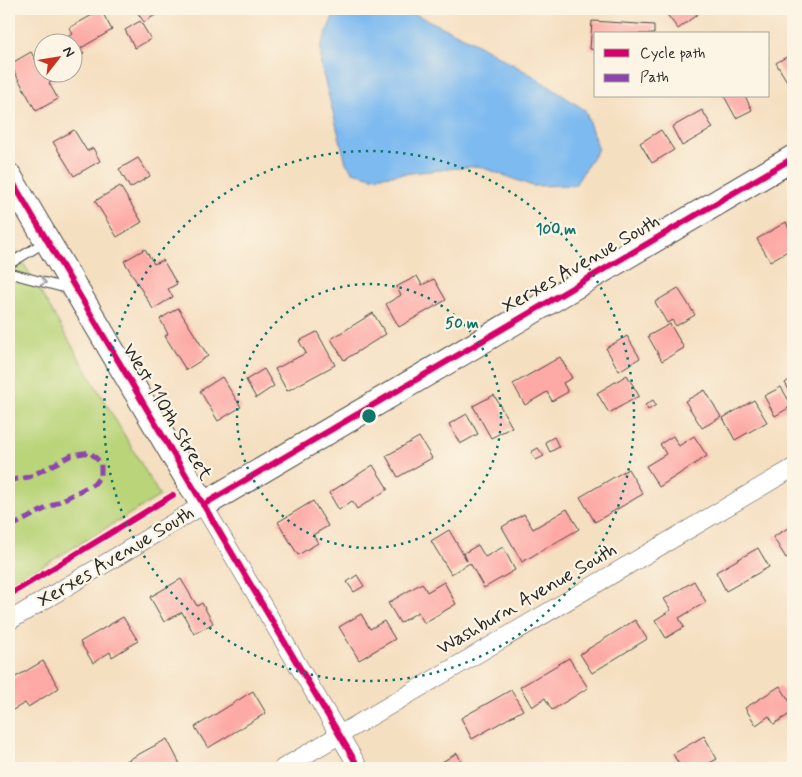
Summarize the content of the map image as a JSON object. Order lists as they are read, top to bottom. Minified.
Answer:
{"streets":{"street":["Xerxes Avenue South","West 110th Street","Washburn Avenue South"]},"crossings":[["Xerxes Avenue South","West 110th Street"],["West 110th Street","Washburn Avenue South"]],"legend":["Cycle path","Path"],"north":"top right","rings":["100 m","50 m"]}
